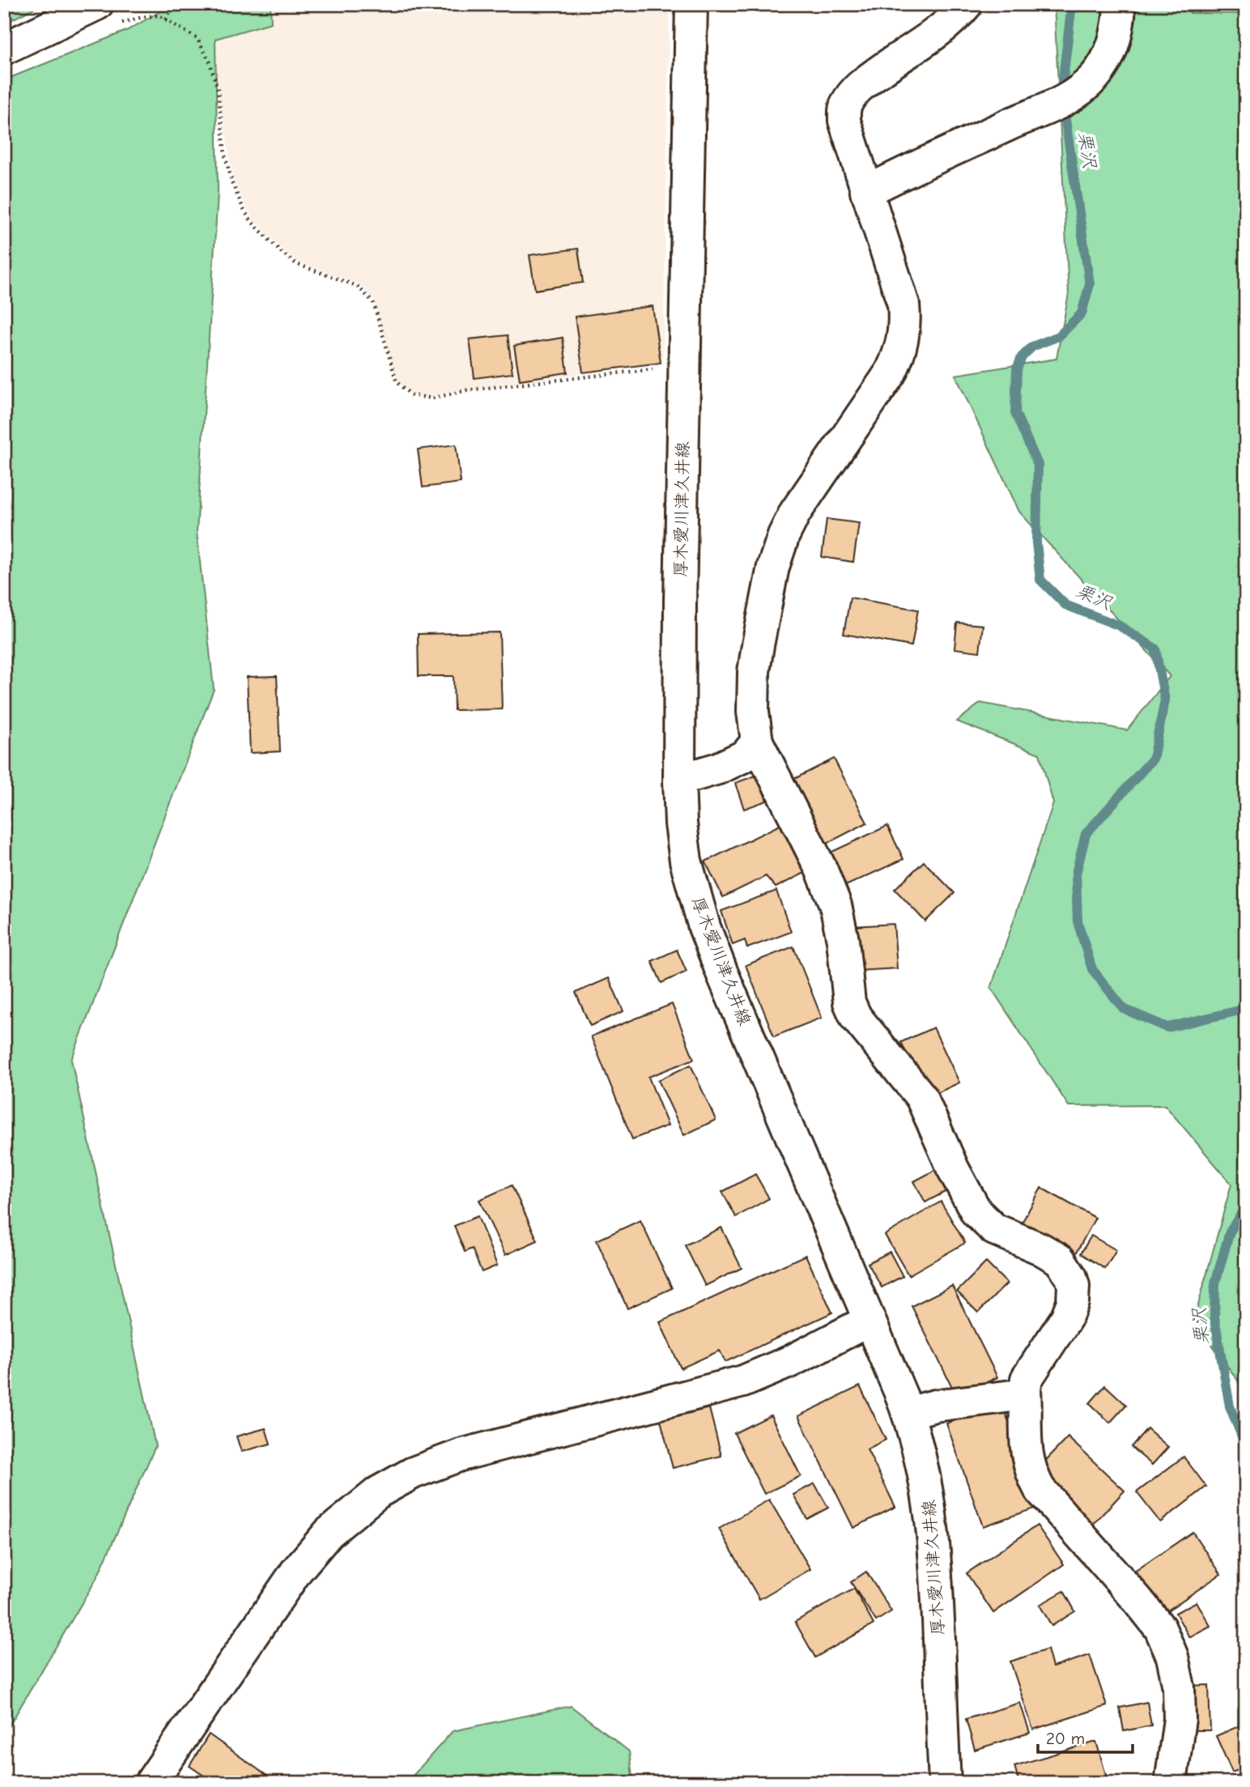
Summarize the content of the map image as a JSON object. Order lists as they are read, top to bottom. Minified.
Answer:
{"streets":{"street":["厚木愛川津久井線"]},"water":["栗沢"],"scale_bar":"20 m"}
